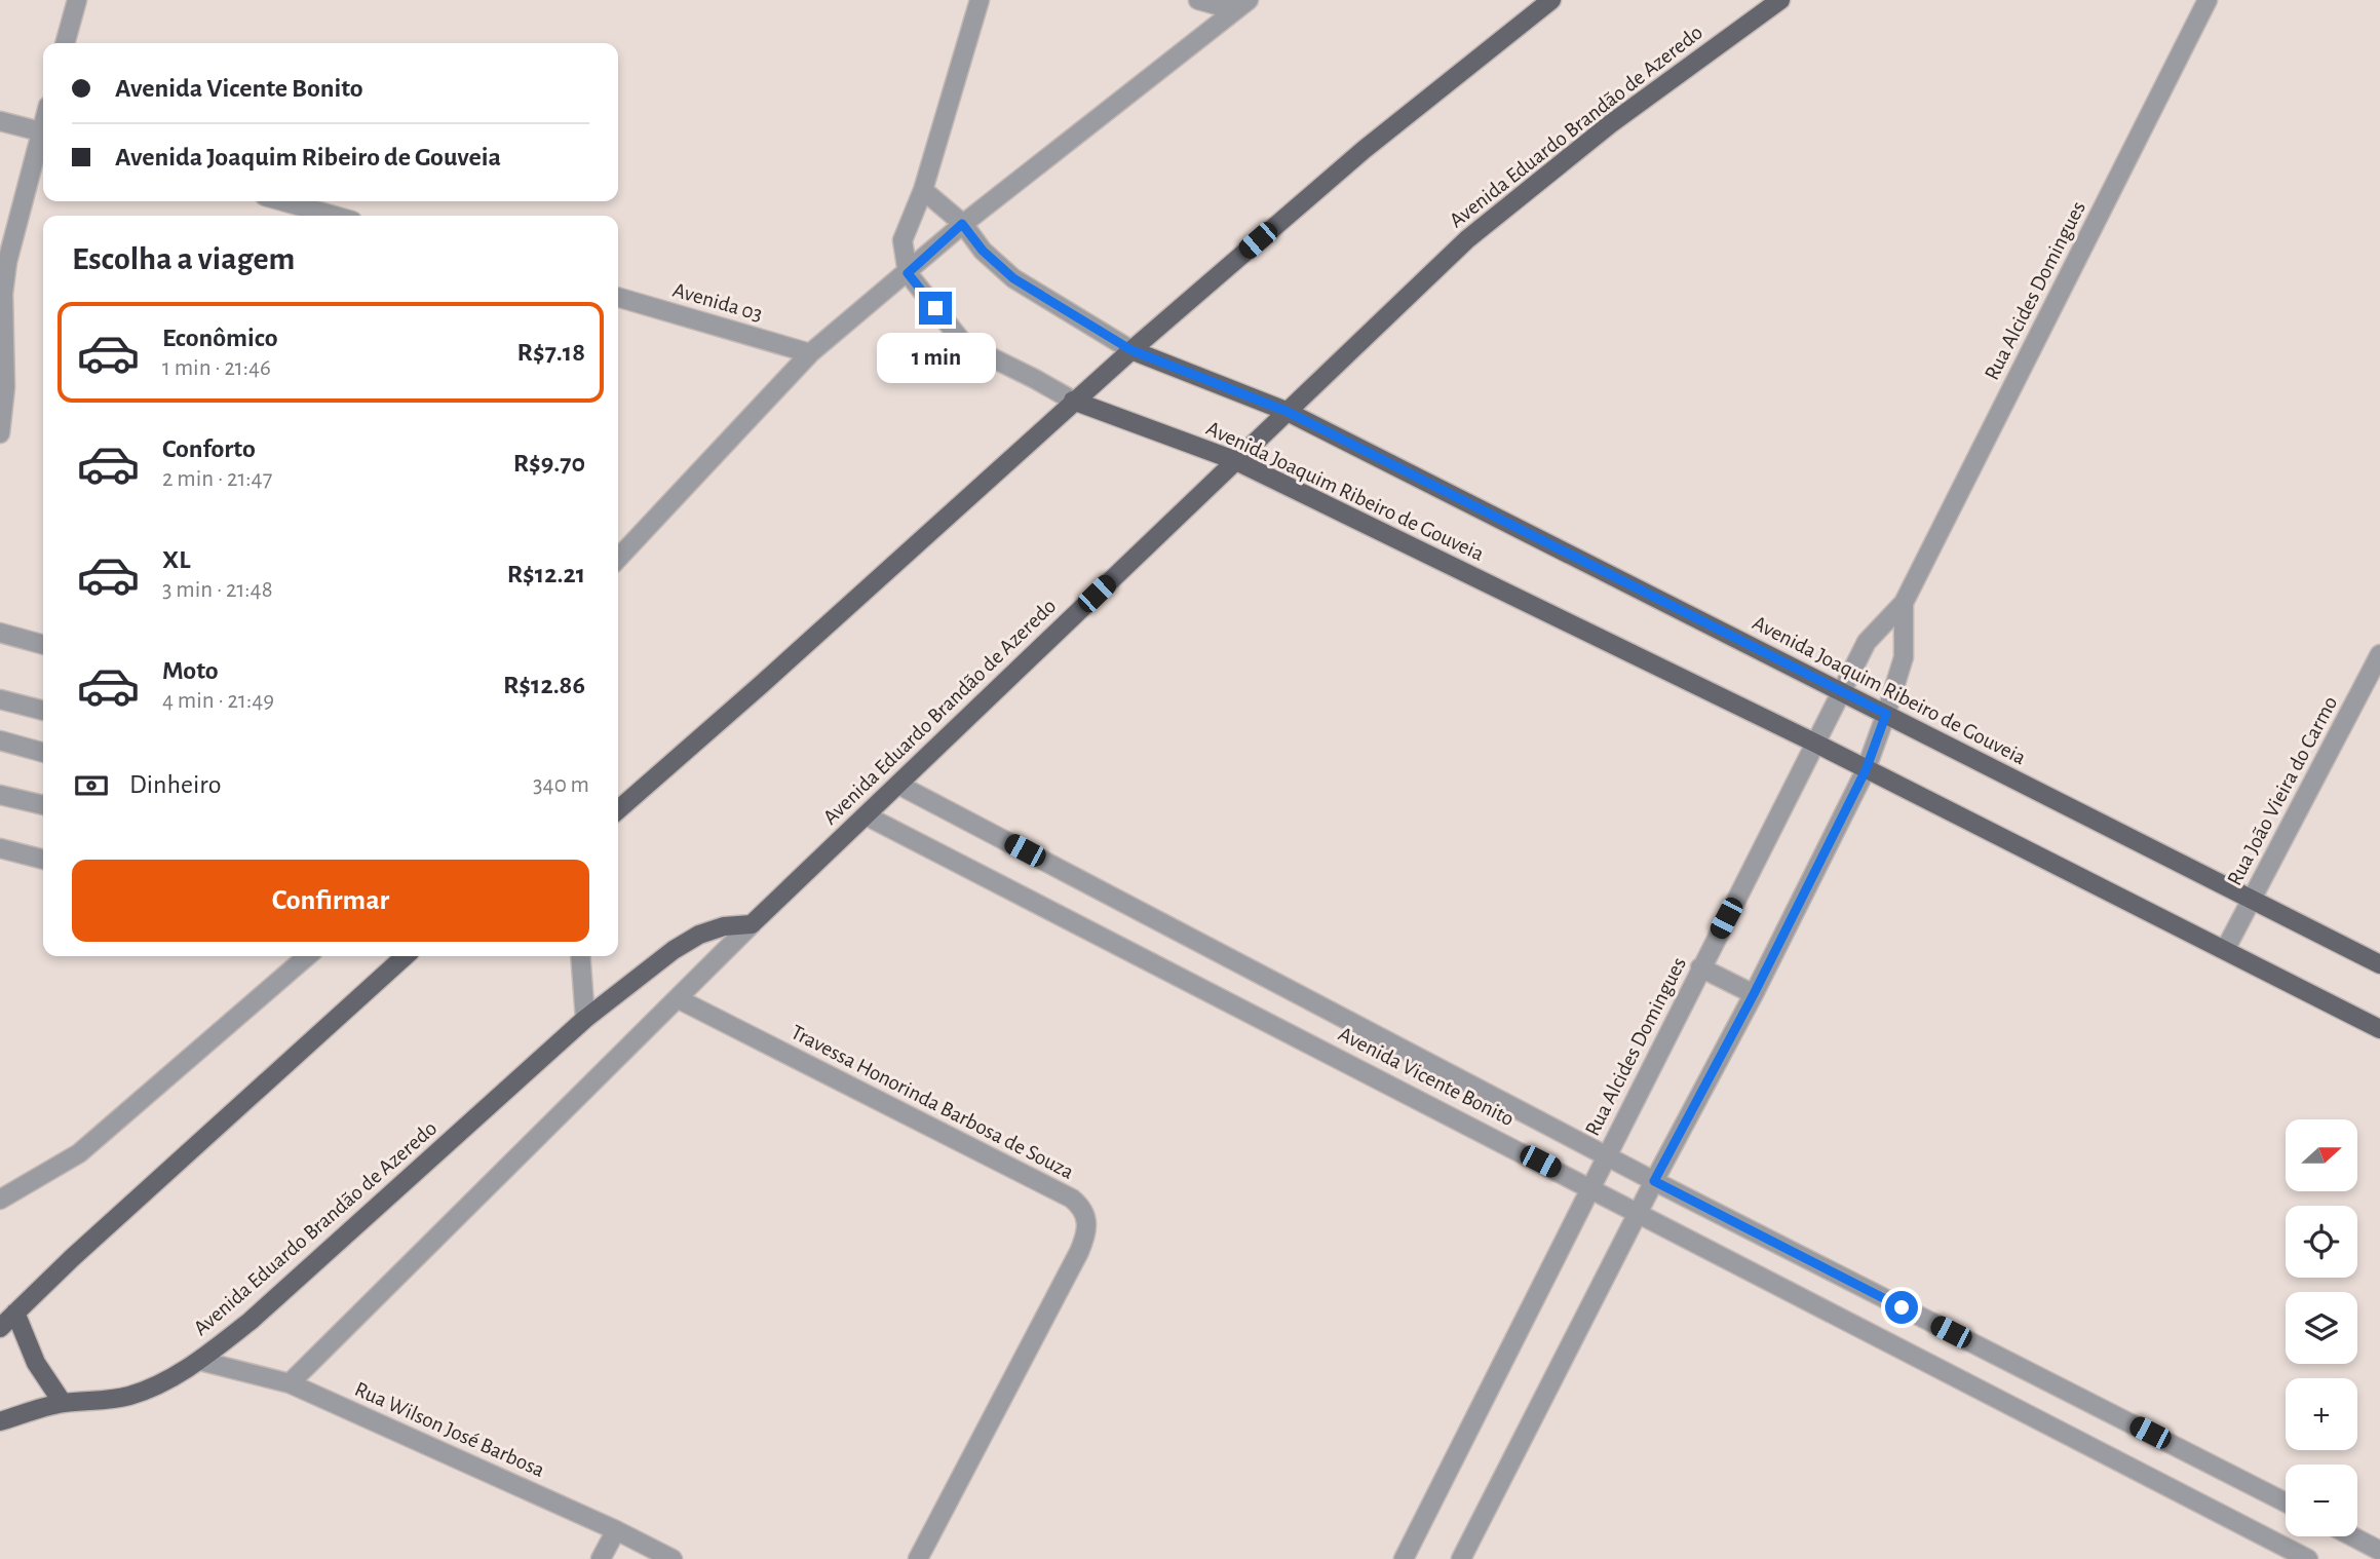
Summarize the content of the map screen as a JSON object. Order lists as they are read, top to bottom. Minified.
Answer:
{"streets":{"main road":["Avenida Eduardo Brandão de Azeredo","Avenida Joaquim Ribeiro de Gouveia"],"street":["Rua Alcides Domingues","Avenida 03","Rua João Vieira do Carmo","Avenida Vicente Bonito","Travessa Honorinda Barbosa de Souza","Rua Wilson José Barbosa"]},"crossings":[["Avenida Eduardo Brandão de Azeredo","Avenida Joaquim Ribeiro de Gouveia"],["Avenida Eduardo Brandão de Azeredo","Avenida Vicente Bonito"],["Avenida Eduardo Brandão de Azeredo","Travessa Honorinda Barbosa de Souza"],["Avenida Eduardo Brandão de Azeredo","Rua Wilson José Barbosa"],["Rua Alcides Domingues","Avenida Joaquim Ribeiro de Gouveia"],["Rua Alcides Domingues","Avenida Vicente Bonito"],["Avenida Joaquim Ribeiro de Gouveia","Rua João Vieira do Carmo"]],"north":"right","page":{"banner":["Avenida Vicente Bonito","Avenida Joaquim Ribeiro de Gouveia"],"heading":"Escolha a viagem","list":[{"name":"Econômico","note":"1 min · 21:46","value":"R$7.18"},{"name":"Conforto","note":"2 min · 21:47","value":"R$9.70"},{"name":"XL","note":"3 min · 21:48","value":"R$12.21"},{"name":"Moto","note":"4 min · 21:49","value":"R$12.86"}],"bubble":"1 min","pay":["Dinheiro","340 m"],"buttons":"Confirmar","map_buttons":["+","−"]}}
